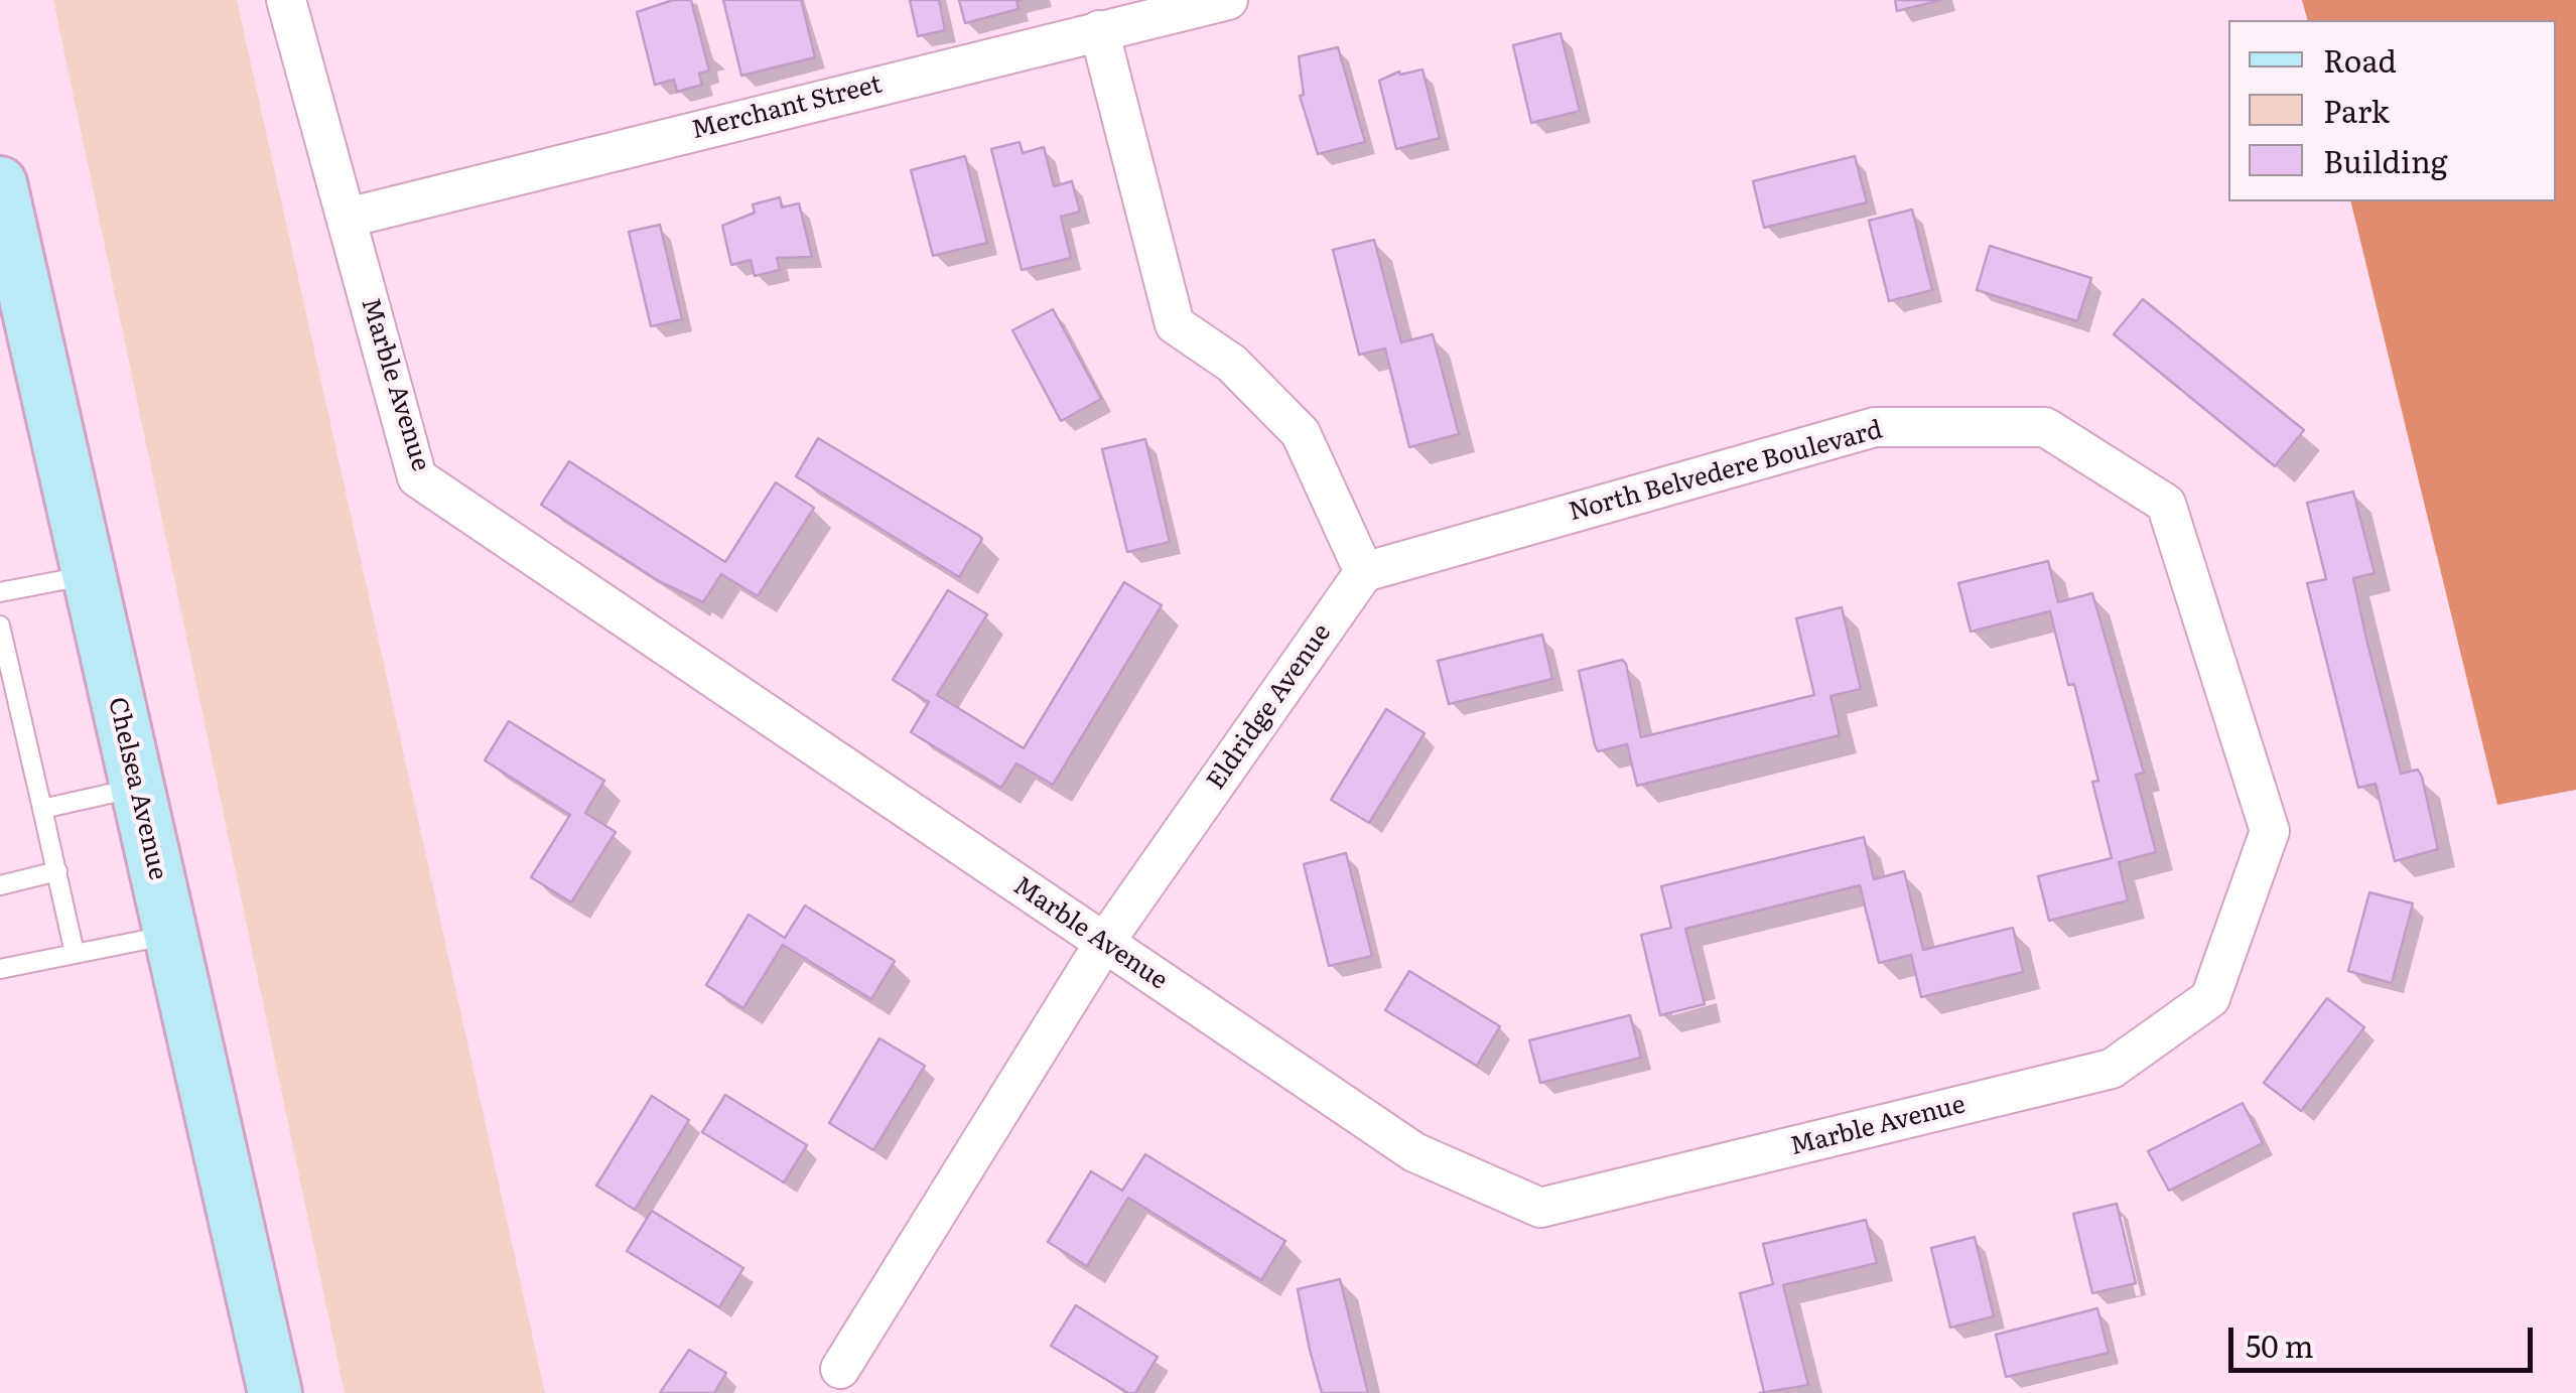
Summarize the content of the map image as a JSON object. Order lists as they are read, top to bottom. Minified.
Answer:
{"streets":{"main road":["Chelsea Avenue"],"street":["Merchant Street","Marble Avenue","North Belvedere Boulevard","Eldridge Avenue"]},"crossings":[["Merchant Street","Marble Avenue"],["Marble Avenue","North Belvedere Boulevard"],["Marble Avenue","Eldridge Avenue"],["North Belvedere Boulevard","Eldridge Avenue"]],"legend":["Road","Park","Building"],"scale_bar":"50 m"}
